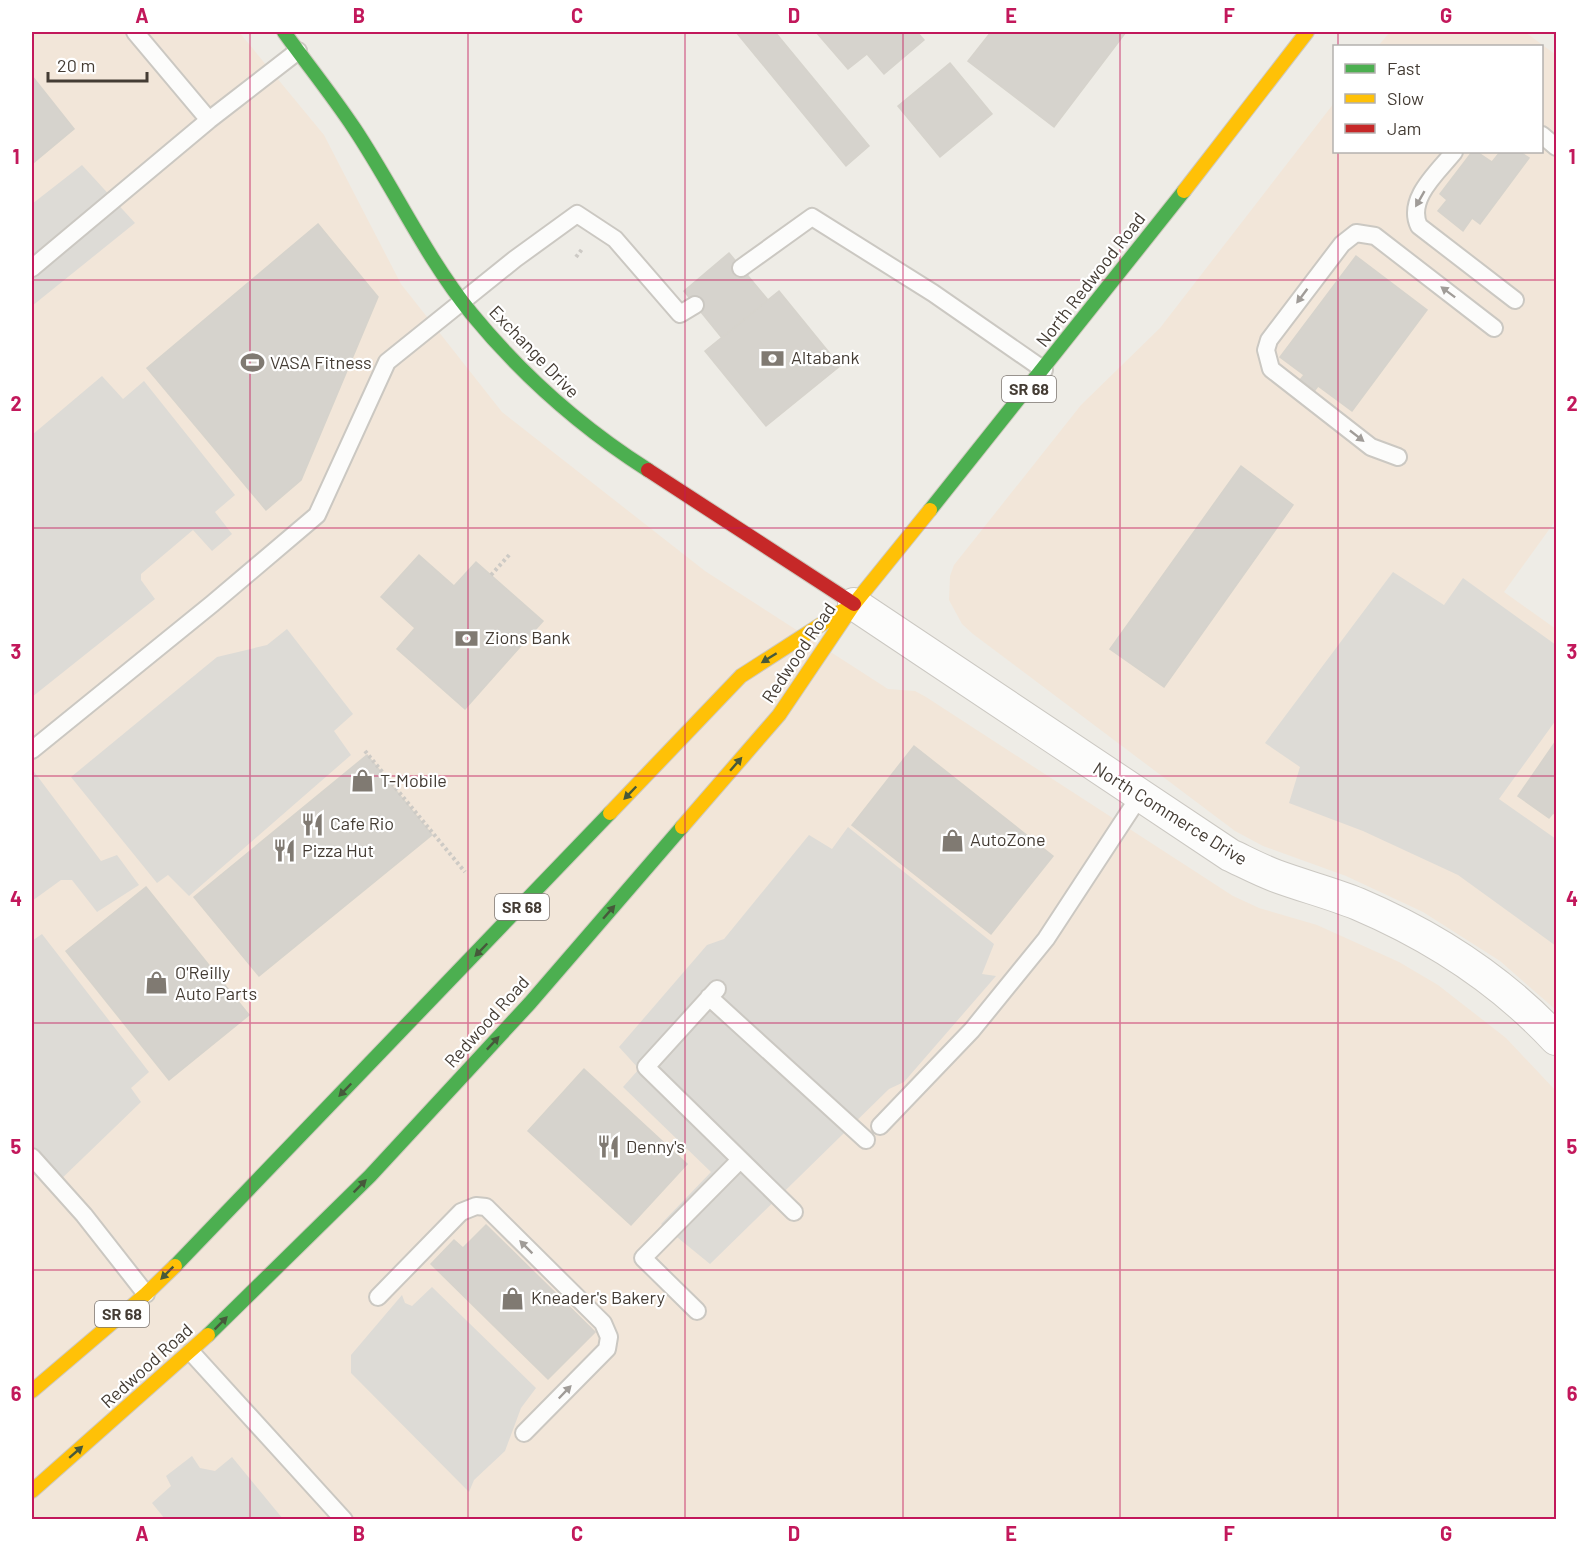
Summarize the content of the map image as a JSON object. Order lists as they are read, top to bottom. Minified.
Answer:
{"streets":{"main road":["North Redwood Road","Exchange Drive","SR 68","Redwood Road"],"street":["North Commerce Drive"]},"crossings":[["North Redwood Road","Exchange Drive"],["North Redwood Road","Redwood Road"],["North Redwood Road","North Commerce Drive"],["Exchange Drive","Redwood Road"],["Exchange Drive","North Commerce Drive"],["Redwood Road","North Commerce Drive"]],"places":{"bank":["Altabank","Zions Bank"],"sports":["VASA Fitness"],"shop":["T-Mobile","AutoZone","O'Reilly Auto Parts","Kneader's Bakery"],"restaurant":["Cafe Rio","Pizza Hut","Denny's"]},"legend":["Fast","Slow","Jam"],"scale_bar":"20 m","grid":{"columns":["A","B","C","D","E","F","G"],"rows":["1","2","3","4","5","6"]}}
